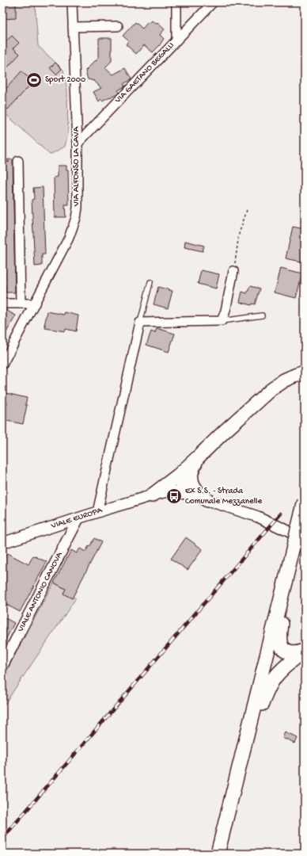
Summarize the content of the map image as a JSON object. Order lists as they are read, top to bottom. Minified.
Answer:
{"streets":{"street":["VIA GAETANO BEGALLI","VIA ALFONSO LA CAVA","VIALE EUROPA","VIALE ANTONIO CANOVA"]},"crossings":[["VIA GAETANO BEGALLI","VIA ALFONSO LA CAVA"],["VIALE EUROPA","VIALE ANTONIO CANOVA"]],"places":{"sports":["Sport 2000"],"bus stop":["Ex S.S. - Strada Comunale Mezzanelle"]}}
